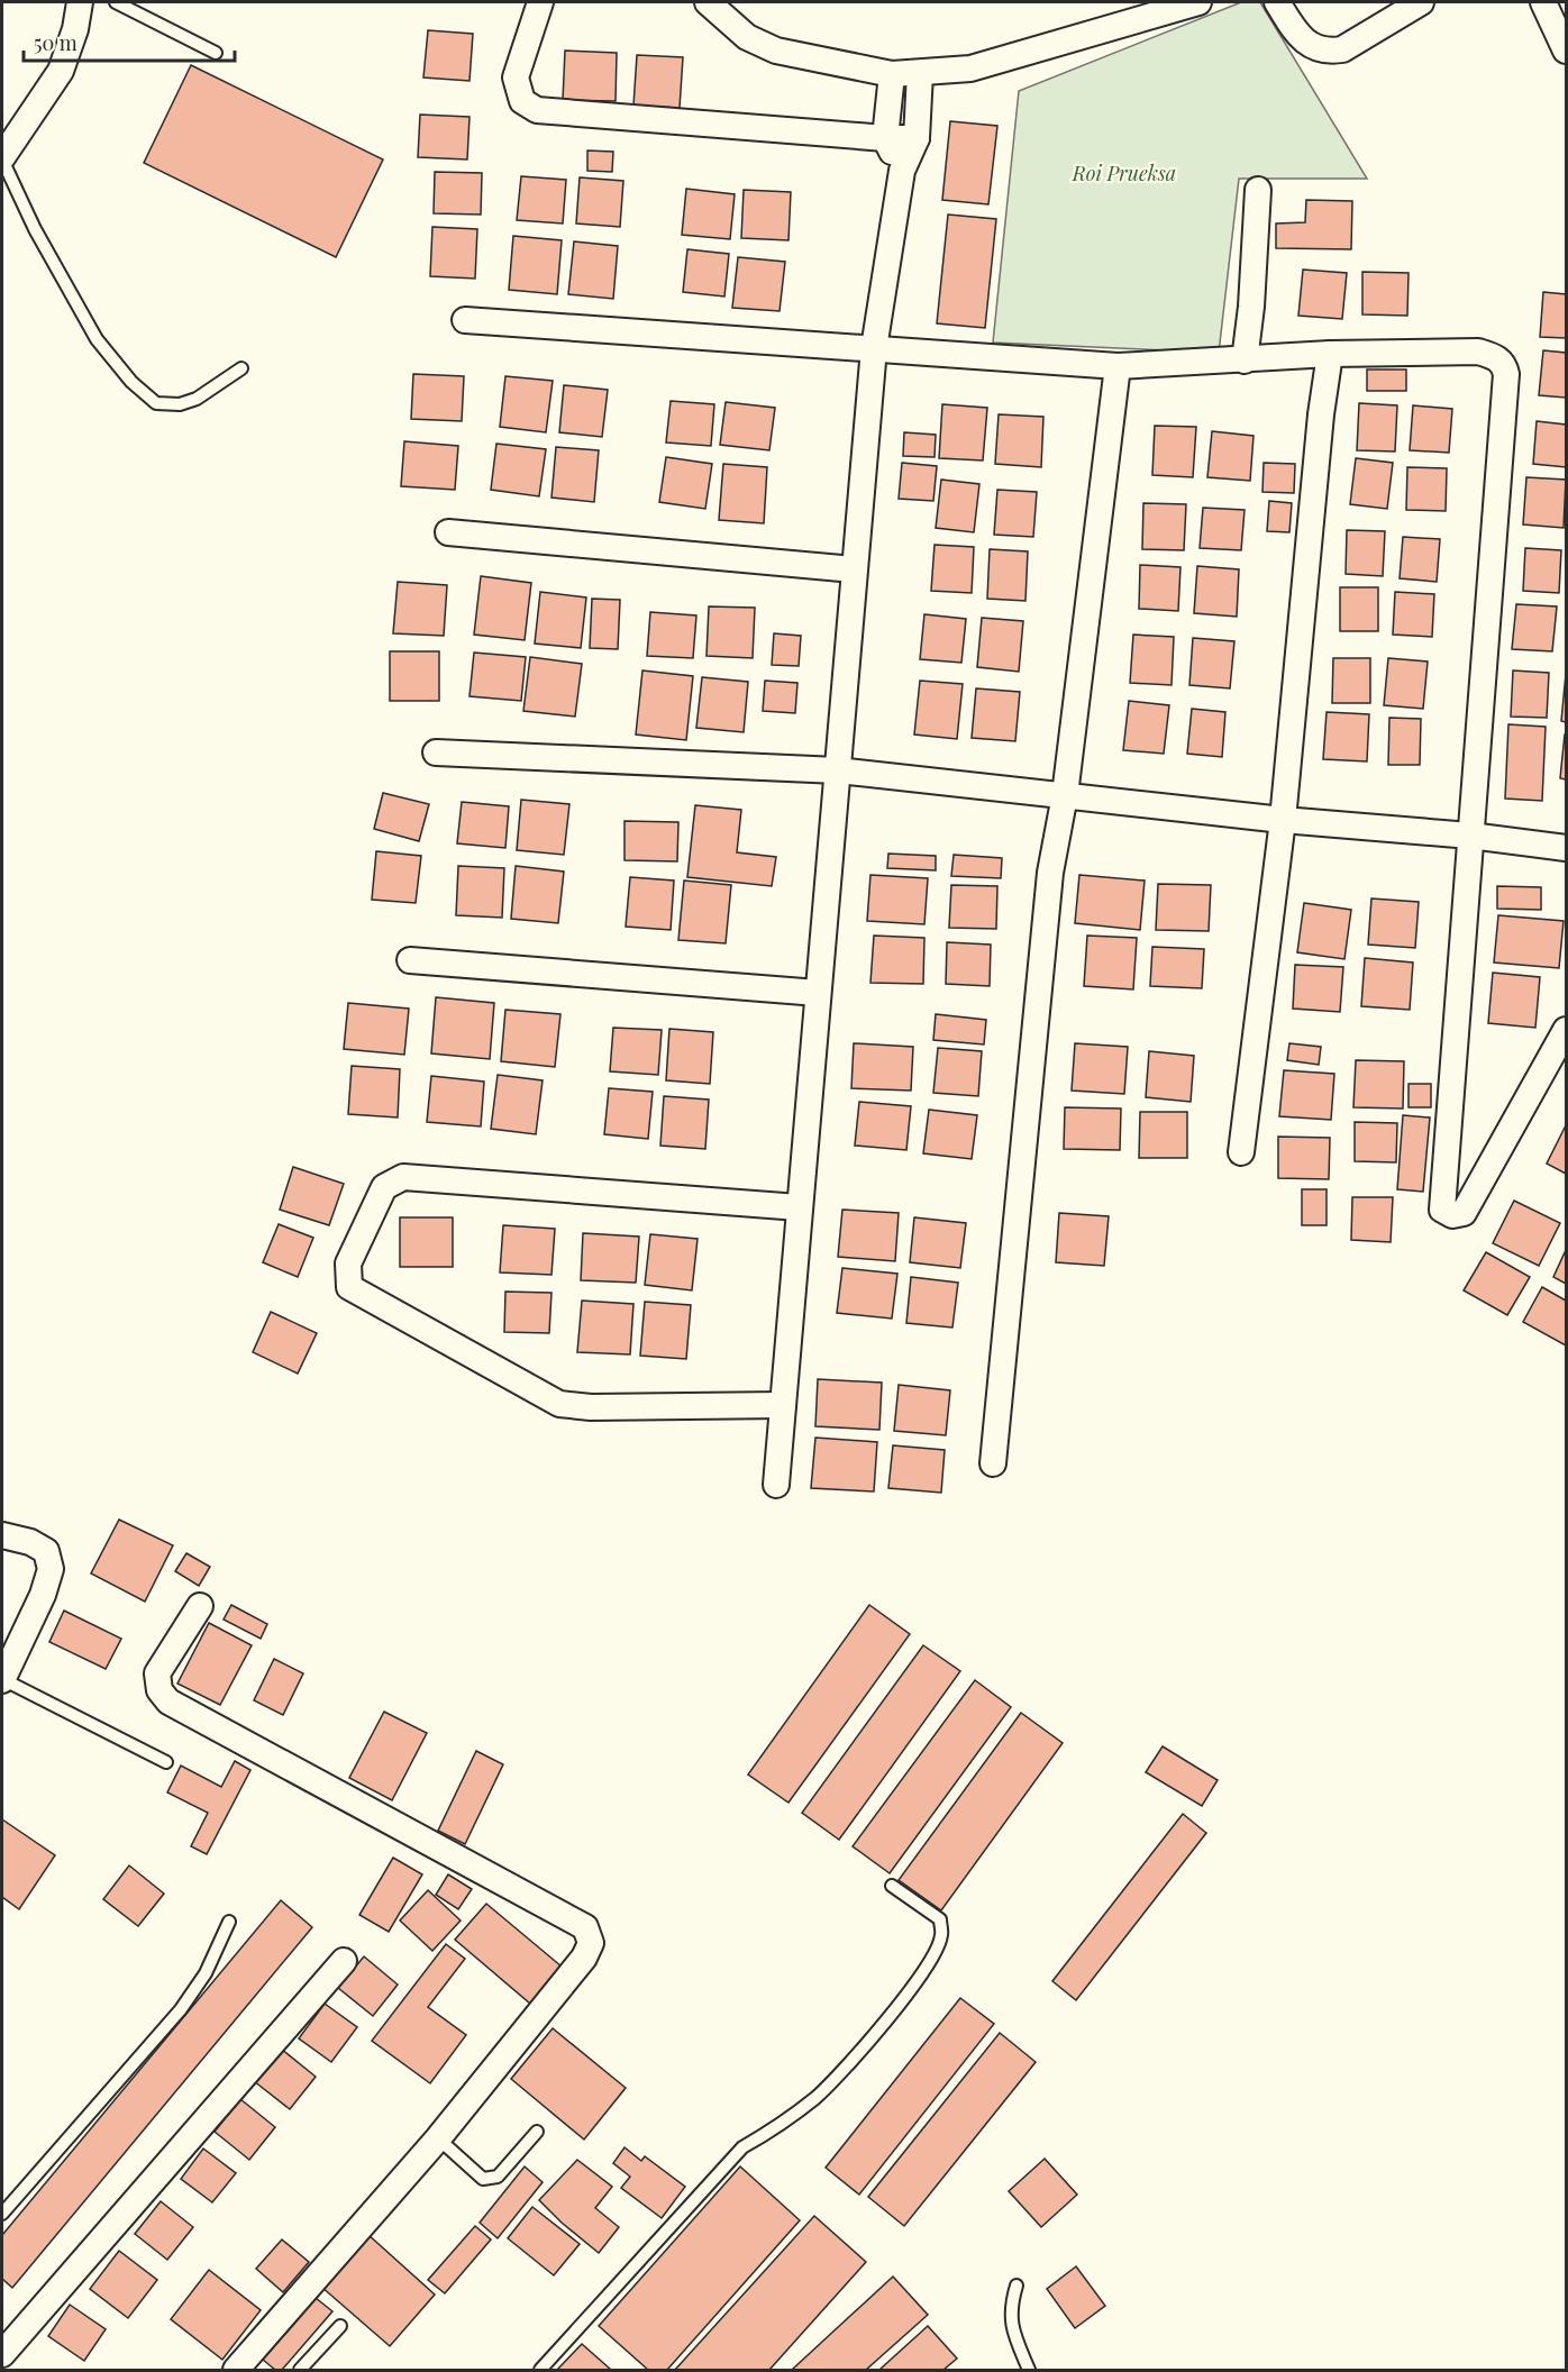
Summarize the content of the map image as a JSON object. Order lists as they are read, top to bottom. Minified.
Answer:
{"parks":["Roi Prueksa"],"scale_bar":"50 m"}
